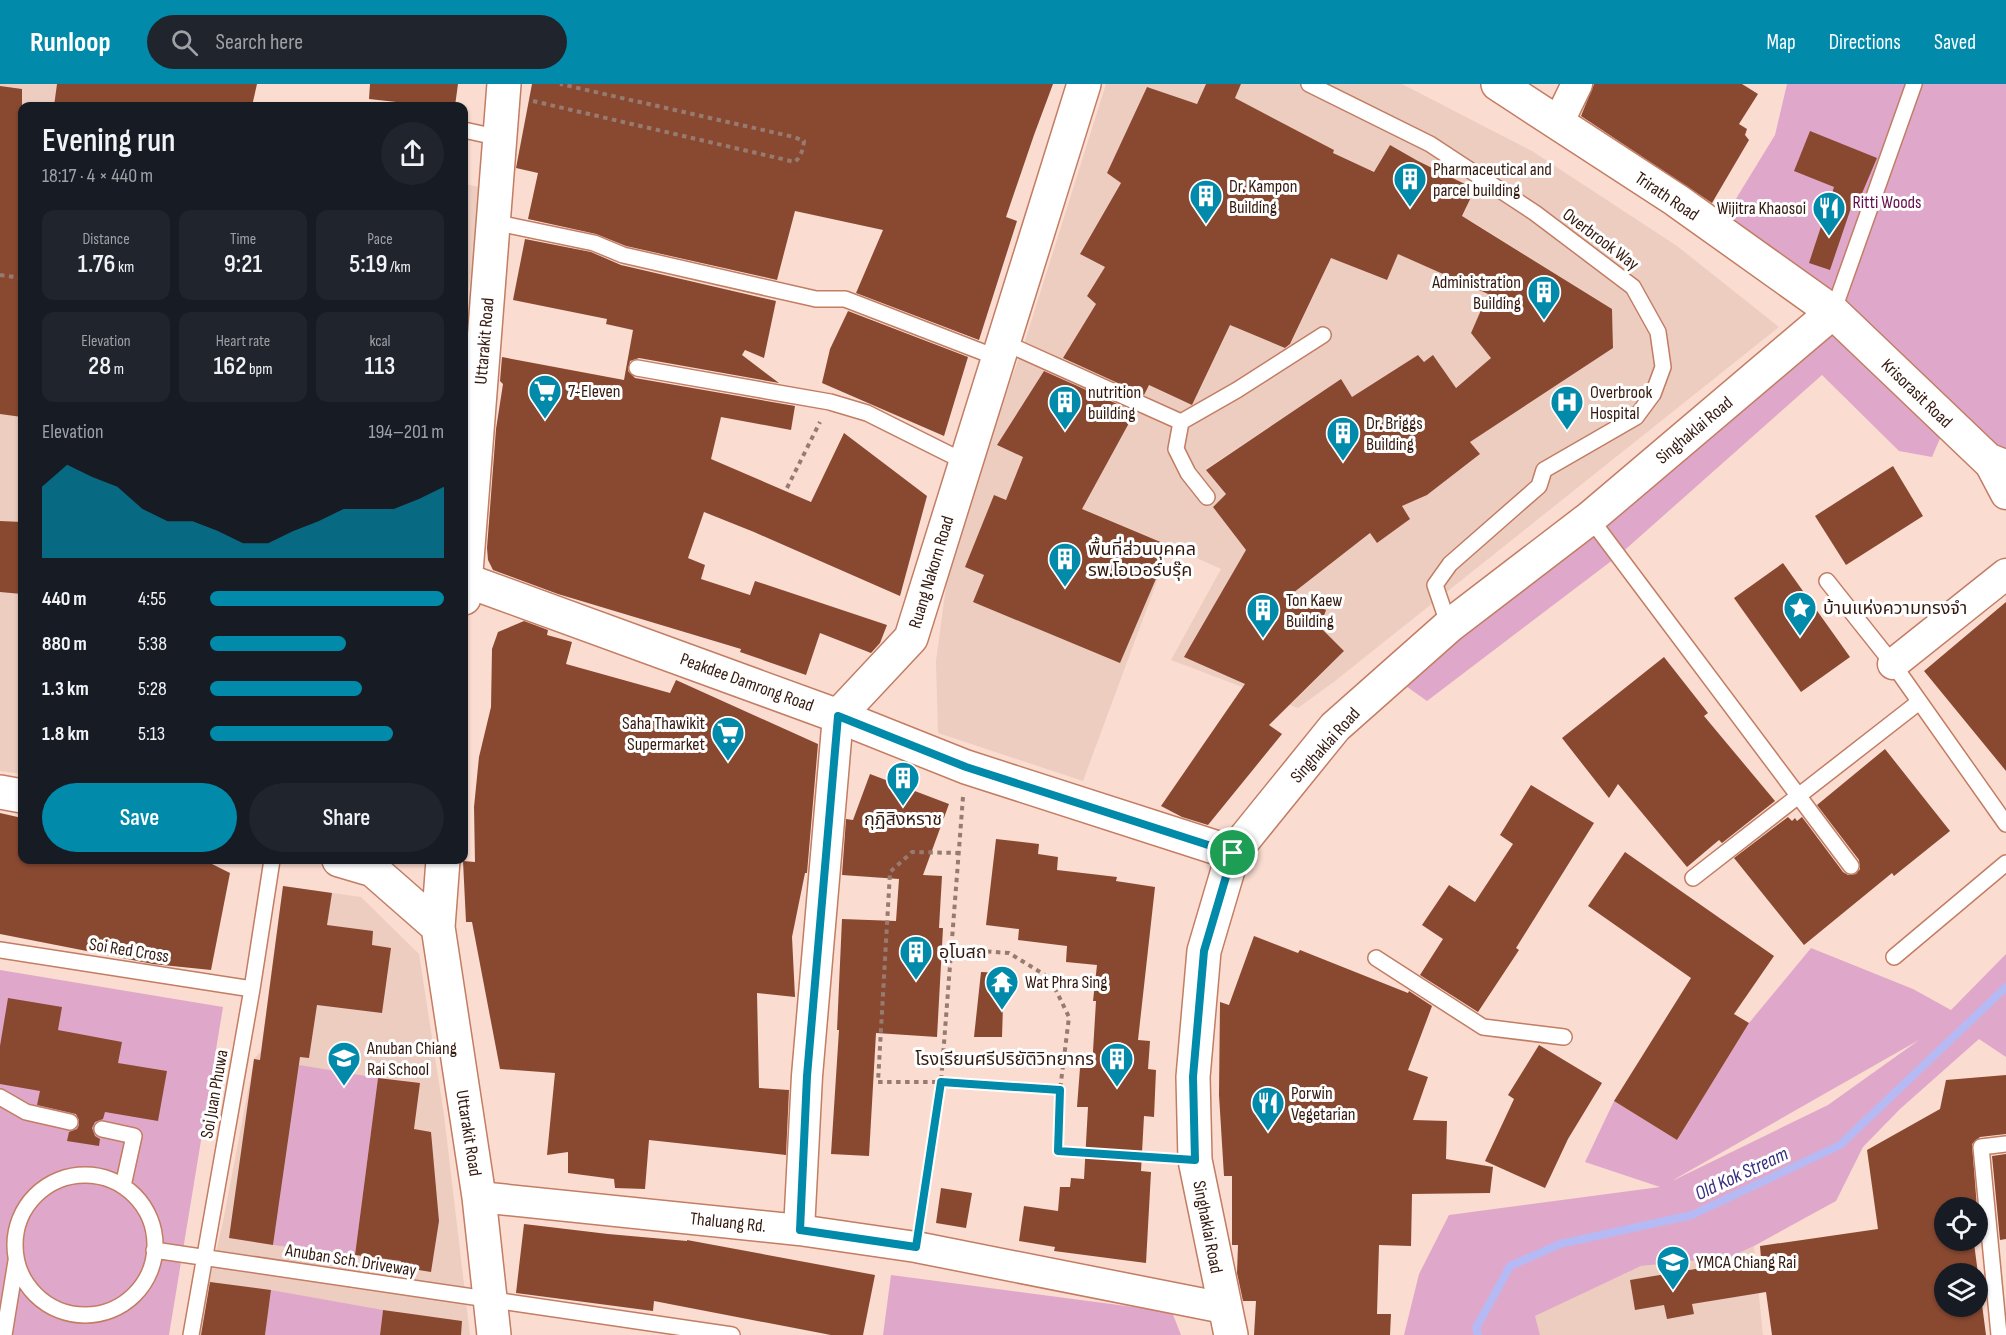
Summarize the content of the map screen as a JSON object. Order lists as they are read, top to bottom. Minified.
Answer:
{"streets":{"street":["Trirath Road","Uttarakit Road","Krisorasit Road","Singhaklai Road","Ruang Nakorn Road","Peakdee Damrong Road","Thaluang Rd."],"lane":["Overbrook Way","Soi Red Cross","Soi Juan Phuwa","Anuban Sch. Driveway"]},"crossings":[["Trirath Road","Krisorasit Road"],["Trirath Road","Singhaklai Road"],["Overbrook Way","Singhaklai Road"],["Uttarakit Road","Thaluang Rd."],["Uttarakit Road","Anuban Sch. Driveway"],["Krisorasit Road","Singhaklai Road"],["Singhaklai Road","Peakdee Damrong Road"],["Singhaklai Road","Thaluang Rd."],["Ruang Nakorn Road","Peakdee Damrong Road"],["Soi Red Cross","Soi Juan Phuwa"],["Soi Juan Phuwa","Anuban Sch. Driveway"]],"water":["Old Kok Stream"],"parks":["Ritti Woods"],"places":{"building":["Pharmaceutical and parcel building","Dr. Kampon Building","Administration Building","nutrition building","Dr. Briggs Building","พื้นที่ส่วนบุคคล รพ.โอเวอร์บรุ๊ค","Ton Kaew Building","กุฏิสิงหราช","อุโบสถ","โรงเรียนศรีปริยัติวิทยากร"],"restaurant":["Wijitra Khaosoi","Porwin Vegetarian"],"supermarket":["7-Eleven","Saha Thawikit Supermarket"],"hospital":["Overbrook Hospital"],"place":["บ้านแห่งความทรงจำ"],"temple":["Wat Phra Sing"],"school or university":["Anuban Chiang Rai School","YMCA Chiang Rai"]},"page":{"header":"Runloop","search":"Search here","nav":["Map","Directions","Saved"],"heading":["Evening run","18:17 · 4 × 440 m"],"stats":[["Distance","1.76 km"],["Time","9:21"],["Pace","5:19 /km"],["Elevation","28 m"],["Heart rate","162 bpm"],["kcal","113"]],"chart":["Elevation","194–201 m"],"list":[{"name":"440 m","note":"4:55"},{"name":"880 m","note":"5:38"},{"name":"1.3 km","note":"5:28"},{"name":"1.8 km","note":"5:13"}],"buttons":["Save","Share"]}}
